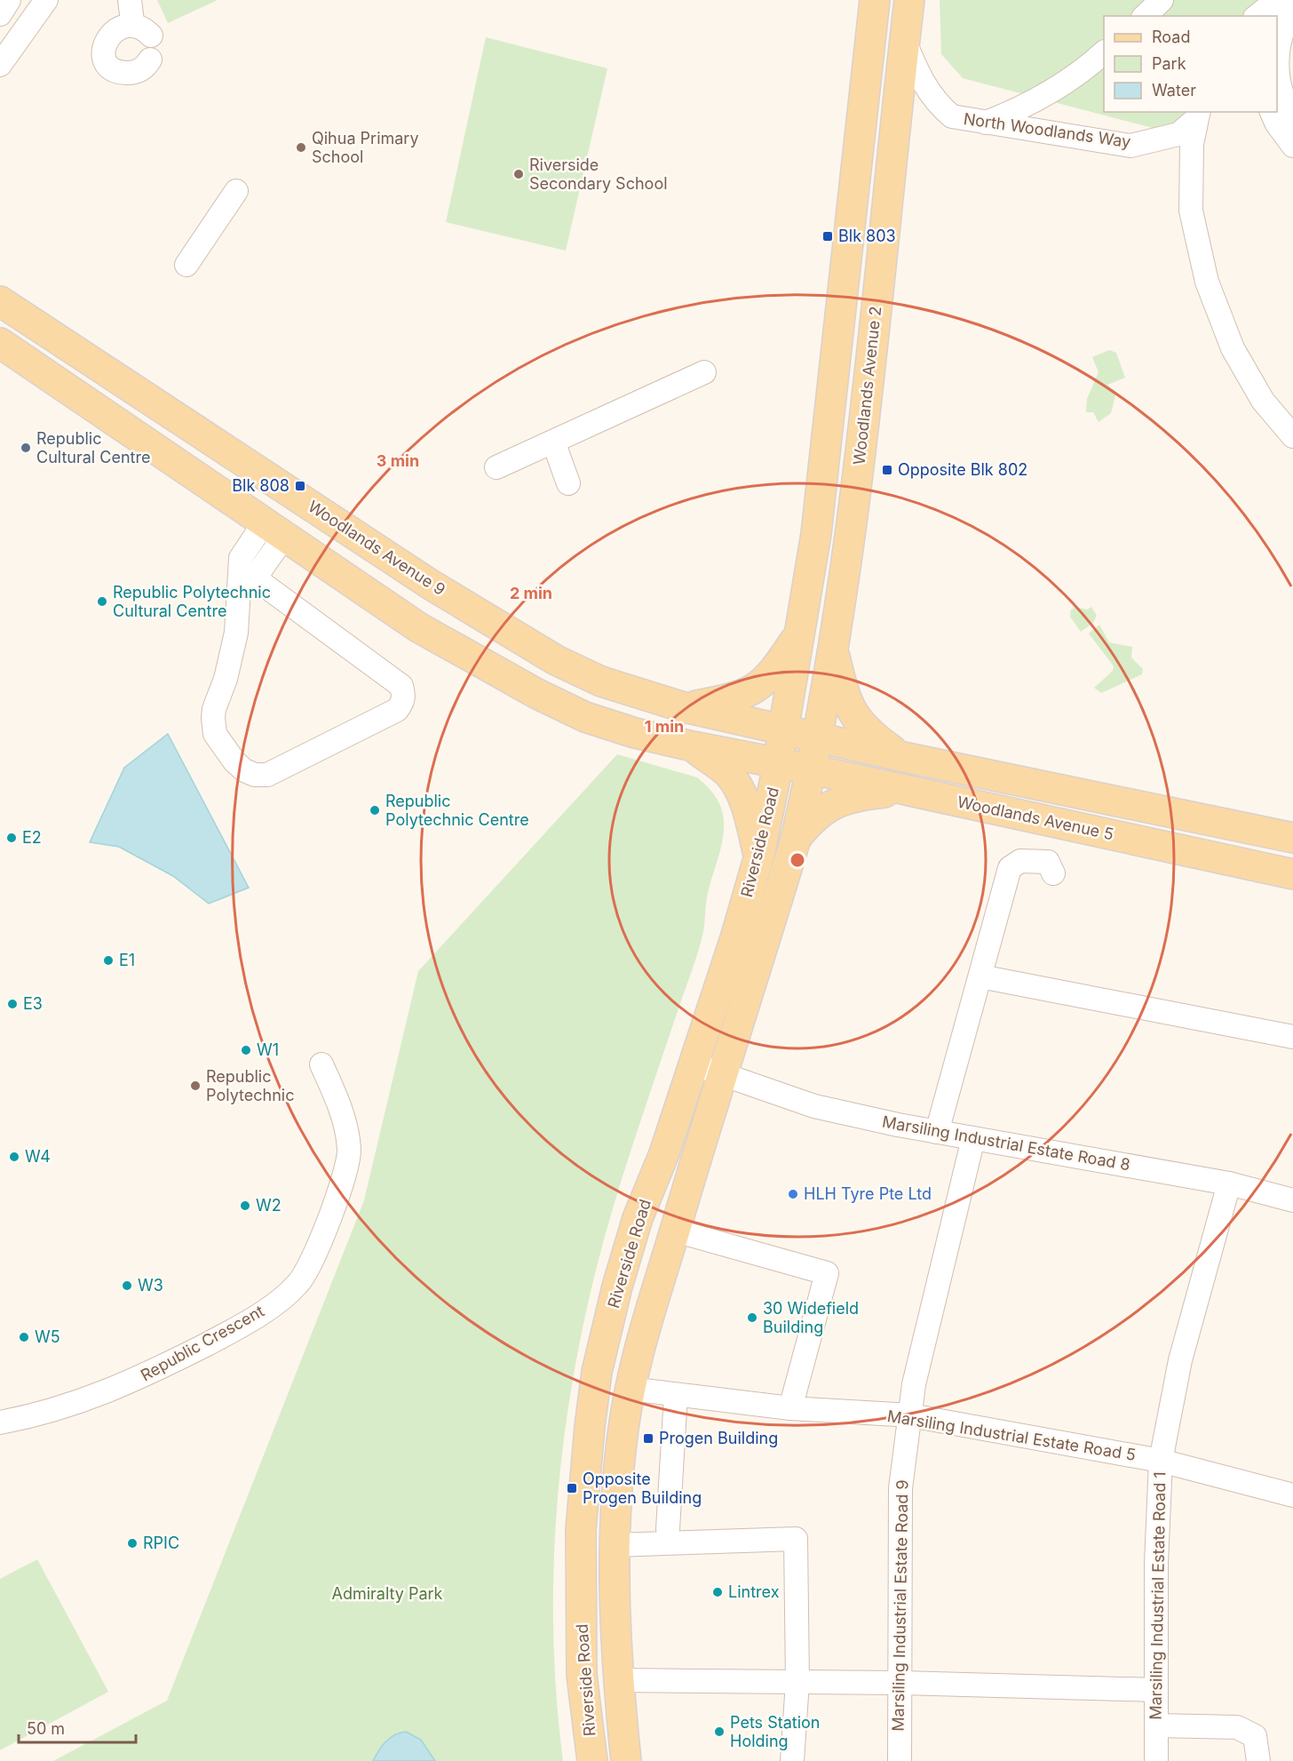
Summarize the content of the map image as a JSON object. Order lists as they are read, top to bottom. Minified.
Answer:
{"streets":{"main road":["Woodlands Avenue 2","Woodlands Avenue 9","Woodlands Avenue 5","Riverside Road"],"street":["North Woodlands Way","Marsiling Industrial Estate Road 8","Republic Crescent","Marsiling Industrial Estate Road 5","Marsiling Industrial Estate Road 1","Marsiling Industrial Estate Road 9"]},"crossings":[["North Woodlands Way","Woodlands Avenue 2"],["Woodlands Avenue 2","Woodlands Avenue 5"],["Woodlands Avenue 2","Riverside Road"],["Woodlands Avenue 5","Riverside Road"],["Riverside Road","Marsiling Industrial Estate Road 8"],["Riverside Road","Marsiling Industrial Estate Road 5"],["Marsiling Industrial Estate Road 8","Marsiling Industrial Estate Road 1"],["Marsiling Industrial Estate Road 8","Marsiling Industrial Estate Road 9"],["Marsiling Industrial Estate Road 5","Marsiling Industrial Estate Road 1"],["Marsiling Industrial Estate Road 5","Marsiling Industrial Estate Road 9"]],"parks":["Admiralty Park"],"places":{"other":["Qihua Primary School","Riverside Secondary School","Republic Cultural Centre","Republic Polytechnic Cultural Centre","Republic Polytechnic Centre","E2","E1","E3","W1","Republic Polytechnic","W4","HLH Tyre Pte Ltd","W2","W3","30 Widefield Building","W5","RPIC","Lintrex","Pets Station Holding"],"transit":["Blk 803","Opposite Blk 802","Blk 808","Progen Building","Opposite Progen Building"]},"legend":["Road","Park","Water"],"scale_bar":"50 m","rings":["3 min","2 min","1 min"]}
